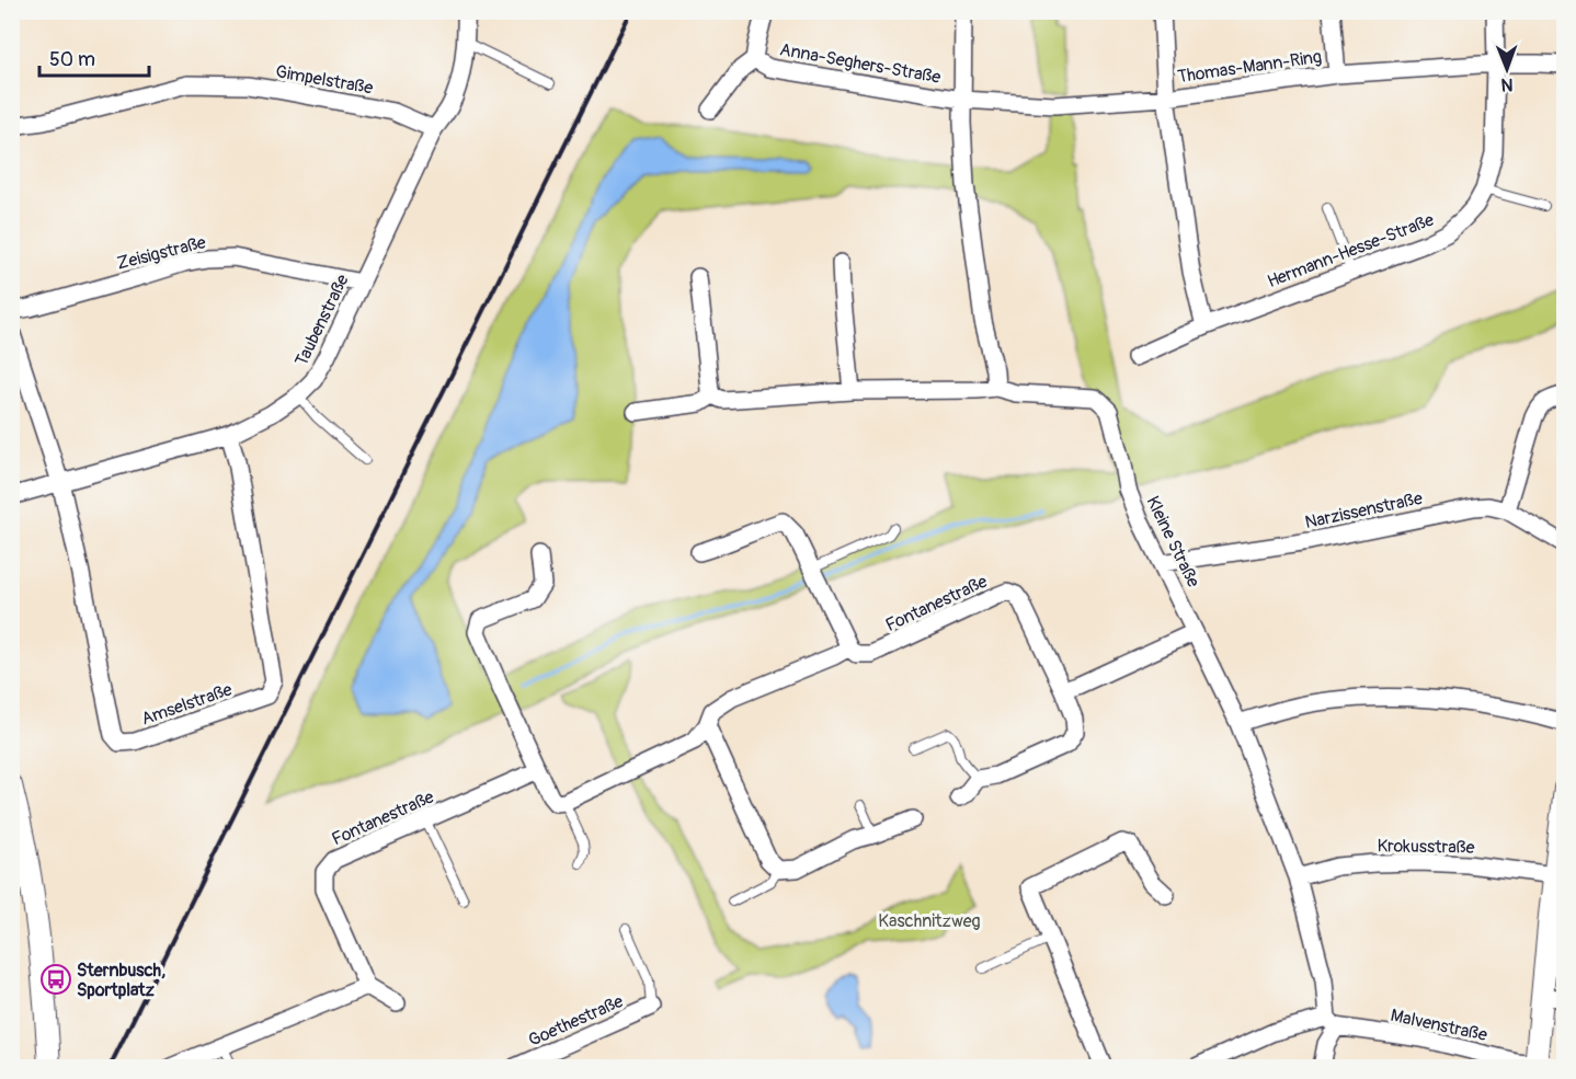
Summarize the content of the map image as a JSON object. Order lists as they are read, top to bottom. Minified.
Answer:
{"streets":{"street":["Anna-Seghers-Straße","Thomas-Mann-Ring","Gimpelstraße","Hermann-Hesse-Straße","Zeisigstraße","Taubenstraße","Narzissenstraße","Kleine Straße","Fontanestraße","Amselstraße","Krokusstraße","Goethestraße","Malvenstraße"]},"crossings":[["Anna-Seghers-Straße","Thomas-Mann-Ring"],["Thomas-Mann-Ring","Hermann-Hesse-Straße"],["Gimpelstraße","Taubenstraße"],["Zeisigstraße","Taubenstraße"],["Taubenstraße","Amselstraße"],["Narzissenstraße","Kleine Straße"],["Kleine Straße","Krokusstraße"],["Kleine Straße","Malvenstraße"]],"parks":["Kaschnitzweg"],"places":{"bus stop":["Sternbusch, Sportplatz"]},"scale_bar":"50 m","north":"bottom"}
